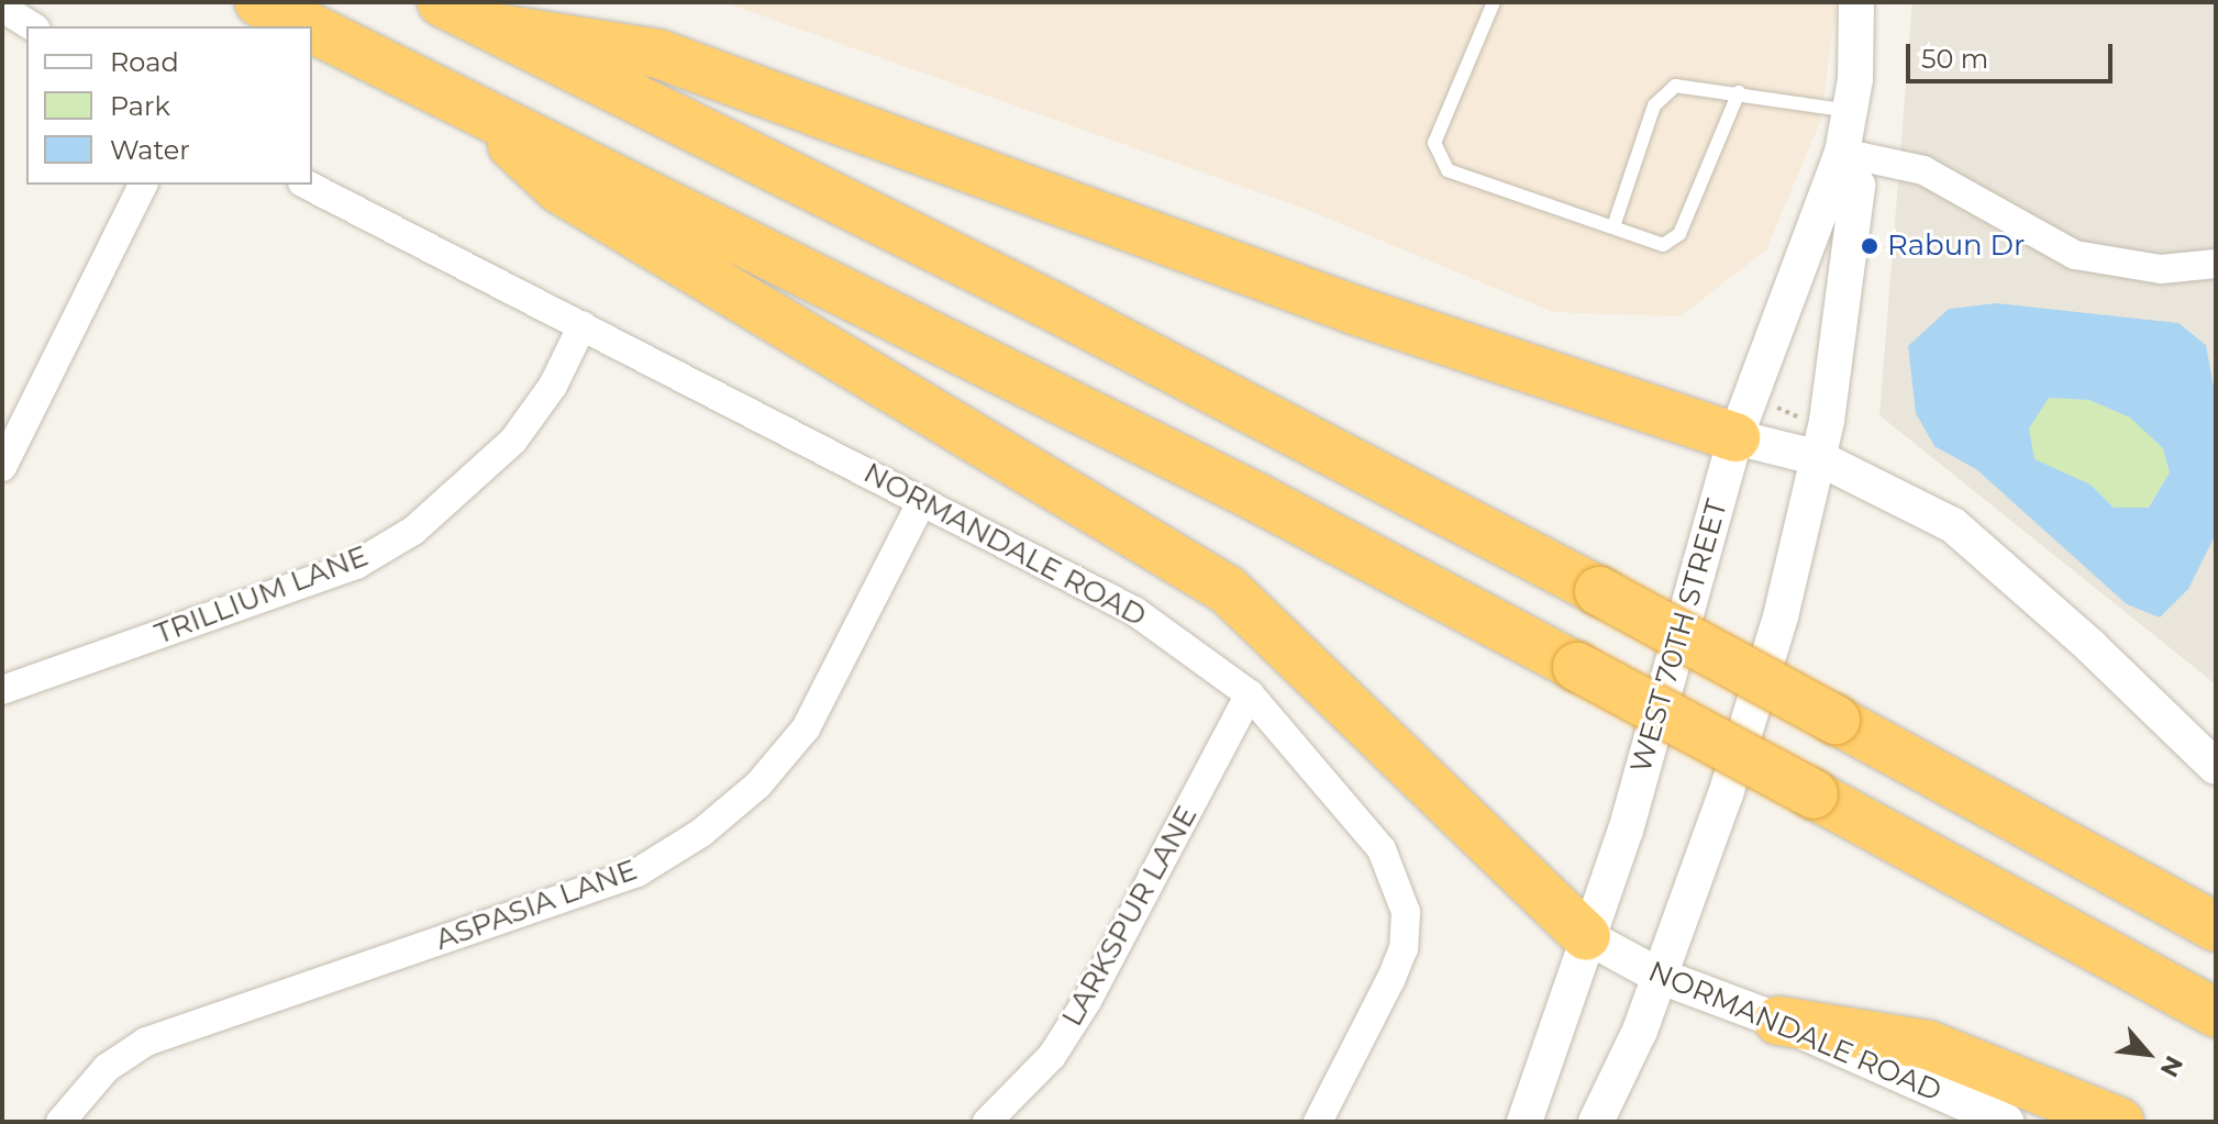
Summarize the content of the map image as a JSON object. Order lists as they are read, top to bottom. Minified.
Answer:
{"streets":{"street":["NORMANDALE ROAD","TRILLIUM LANE","WEST 70TH STREET","ASPASIA LANE","LARKSPUR LANE"]},"crossings":[["NORMANDALE ROAD","TRILLIUM LANE"],["NORMANDALE ROAD","WEST 70TH STREET"],["NORMANDALE ROAD","ASPASIA LANE"],["NORMANDALE ROAD","LARKSPUR LANE"]],"places":["Rabun Dr"],"legend":["Road","Park","Water"],"scale_bar":"50 m","north":"bottom right"}
